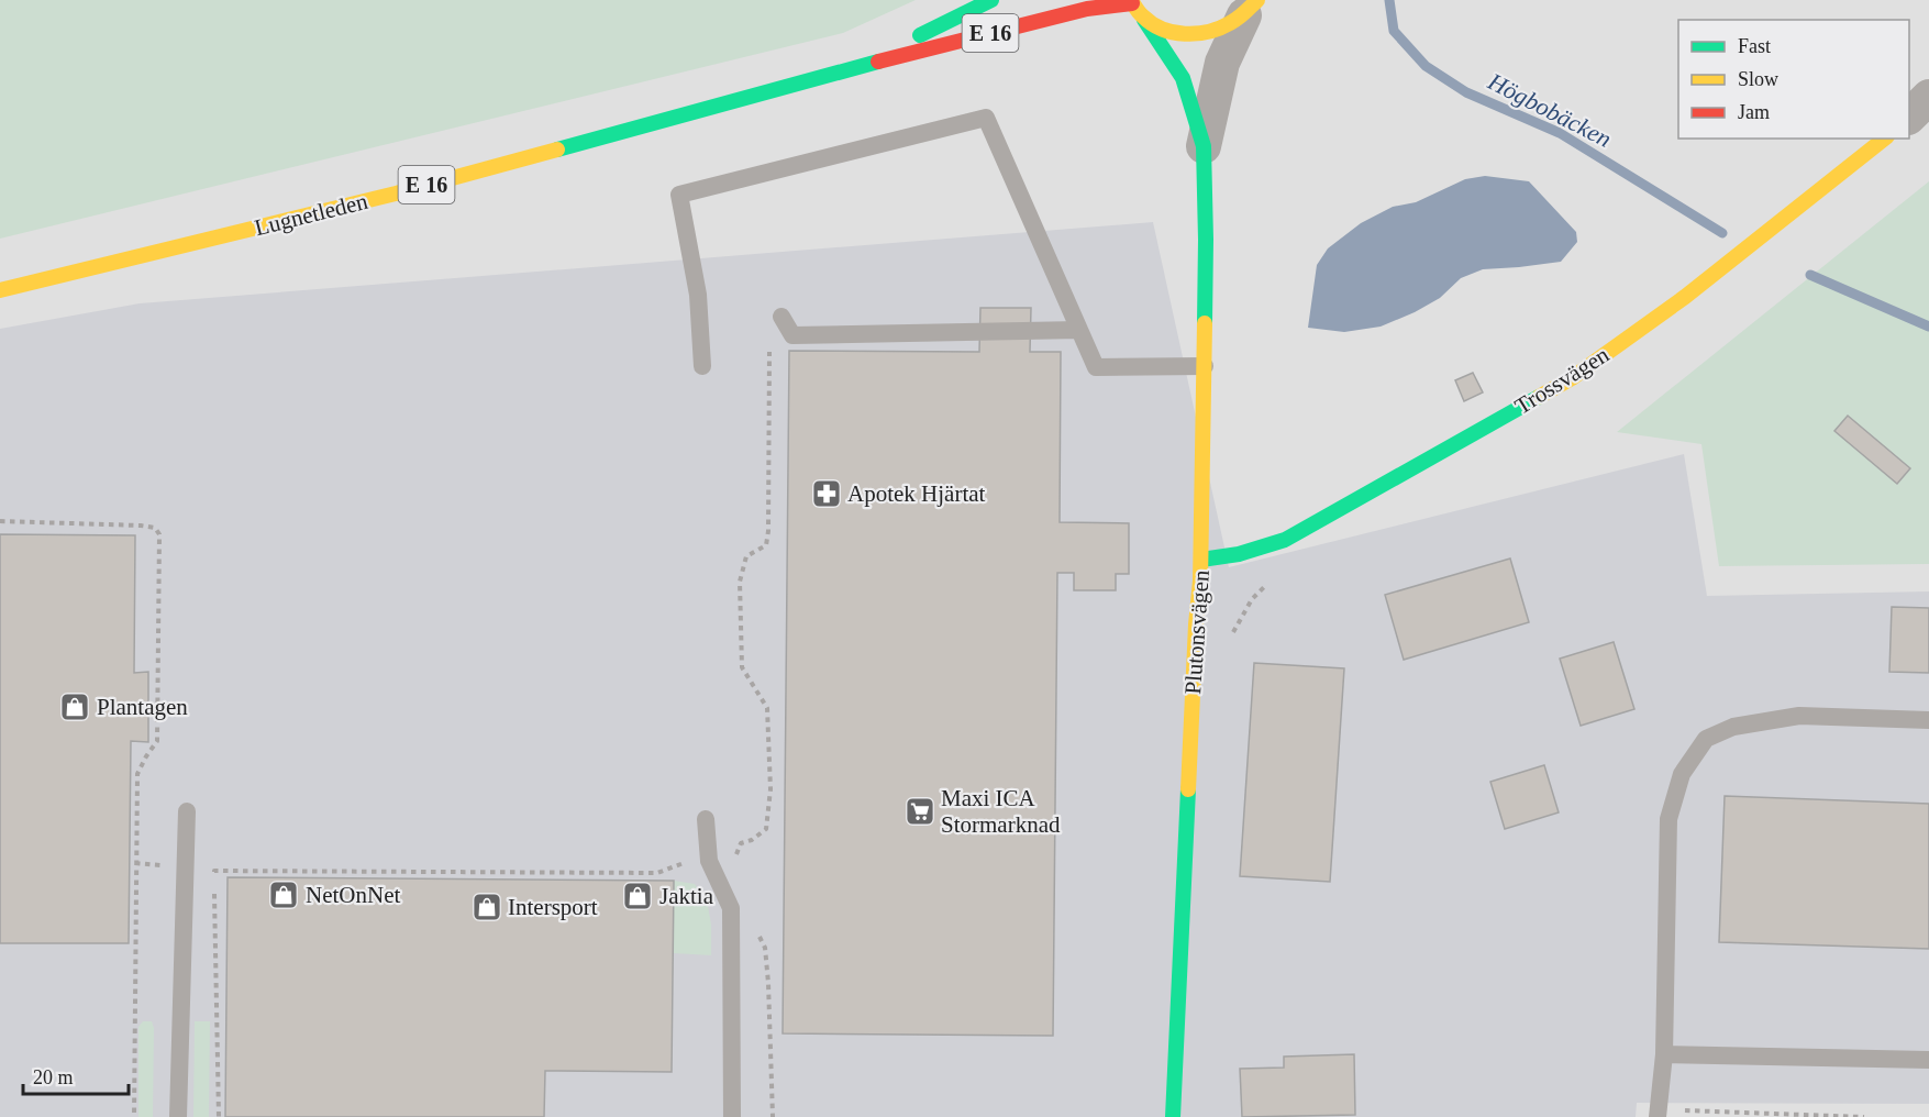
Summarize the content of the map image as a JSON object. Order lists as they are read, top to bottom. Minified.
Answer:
{"streets":{"main road":["E 16","Lugnetleden","Trossvägen","Plutonsvägen"]},"crossings":[["E 16","Lugnetleden"],["E 16","Plutonsvägen"],["Trossvägen","Plutonsvägen"]],"water":["Högbobäcken"],"places":{"pharmacy":["Apotek Hjärtat"],"shop":["Plantagen","NetOnNet","Jaktia","Intersport"],"supermarket":["Maxi ICA Stormarknad"]},"legend":["Fast","Slow","Jam"],"scale_bar":"20 m"}
